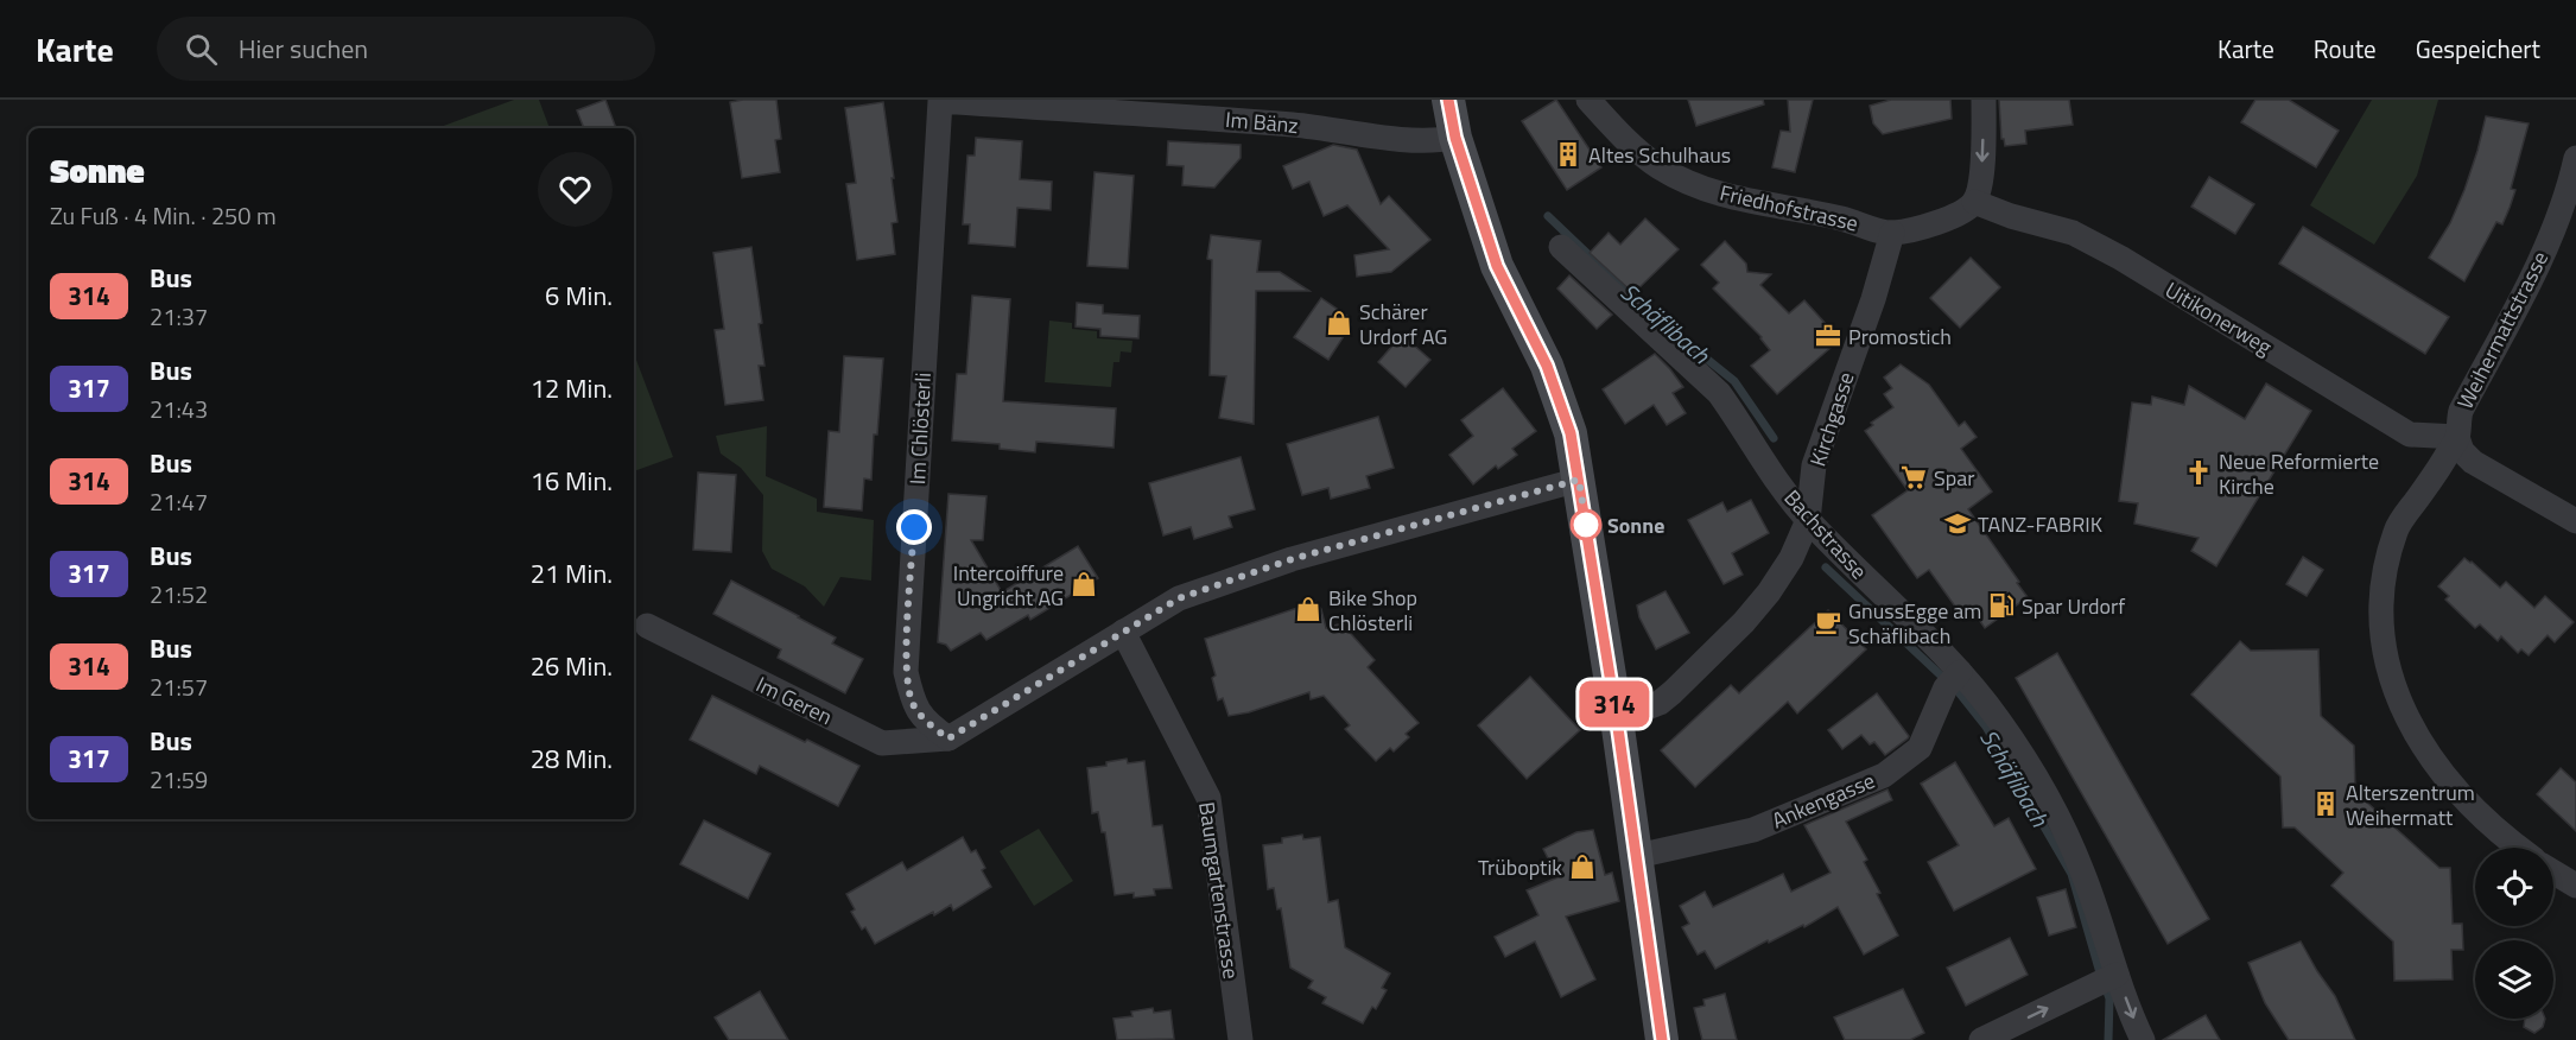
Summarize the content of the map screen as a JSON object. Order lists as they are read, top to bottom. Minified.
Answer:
{"streets":{"street":["Im Bänz","Friedhofstrasse","Uitikonerweg","Weihermattstrasse","Kirchgasse","Im Chlösterli","Bachstrasse","Im Geren","Ankengasse","Baumgartenstrasse"]},"crossings":[["Im Bänz","Im Chlösterli"],["Friedhofstrasse","Kirchgasse"],["Uitikonerweg","Weihermattstrasse"],["Kirchgasse","Bachstrasse"],["Im Chlösterli","Im Geren"],["Bachstrasse","Ankengasse"]],"water":["Schäflibach"],"places":{"building":["Altes Schulhaus","Alterszentrum Weihermatt"],"shop":["Schärer Urdorf AG","Intercoiffure Ungricht AG","Bike Shop Chlösterli","Trüboptik"],"office":["Promostich"],"church":["Neue Reformierte Kirche"],"supermarket":["Spar"],"school or university":["TANZ-FABRIK"],"other":["Sonne"],"fuel station":["Spar Urdorf"],"cafe":["GnussEgge am Schäflibach"]},"lines":["bus line 314"],"page":{"header":"Karte","search":"Hier suchen","nav":["Karte","Route","Gespeichert"],"on_map":"314","heading":["Sonne","Zu Fuß · 4 Min. · 250 m"],"list":[{"mark":"314","name":"Bus","note":"21:37","value":"6 Min."},{"mark":"317","name":"Bus","note":"21:43","value":"12 Min."},{"mark":"314","name":"Bus","note":"21:47","value":"16 Min."},{"mark":"317","name":"Bus","note":"21:52","value":"21 Min."},{"mark":"314","name":"Bus","note":"21:57","value":"26 Min."},{"mark":"317","name":"Bus","note":"21:59","value":"28 Min."}]}}
